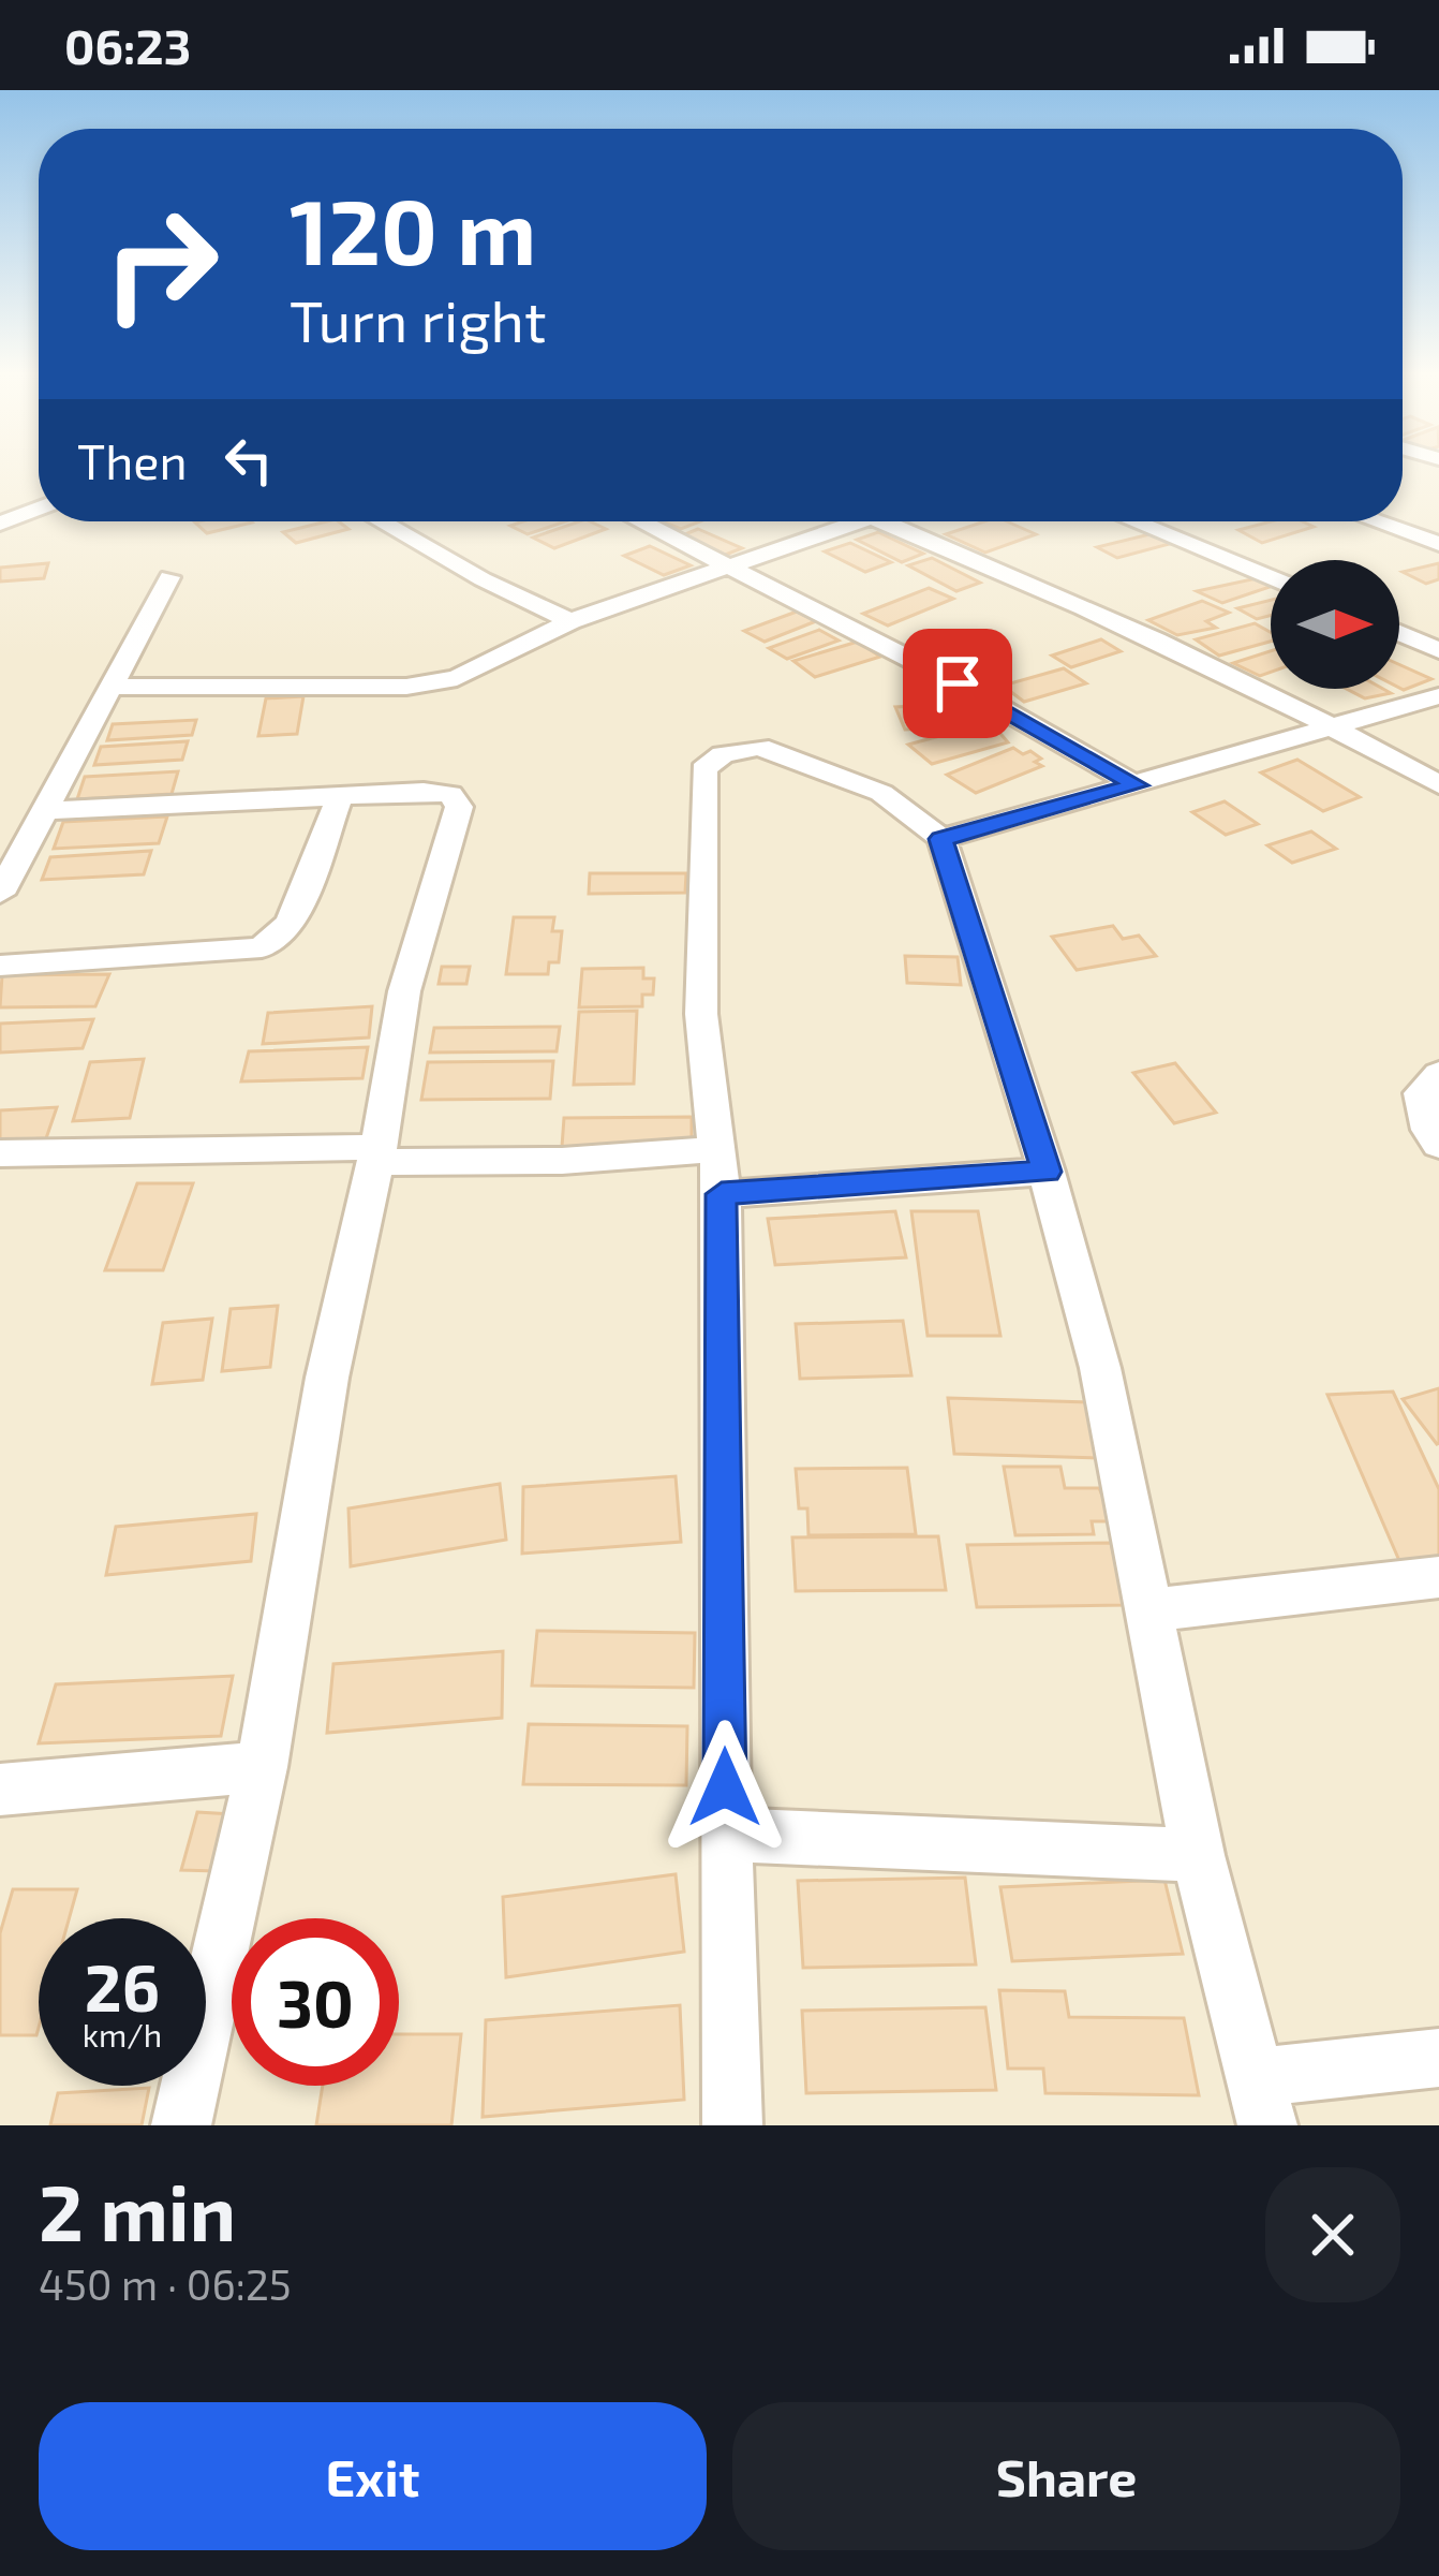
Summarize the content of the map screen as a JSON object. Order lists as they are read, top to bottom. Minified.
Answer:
{"north":"right","page":{"status":"06:23","turn":["120 m","Turn right"],"then":"Then","speed":"26 km/h","limit":"30","heading":["2 min","450 m · 06:25"],"buttons":["Exit","Share"]}}
